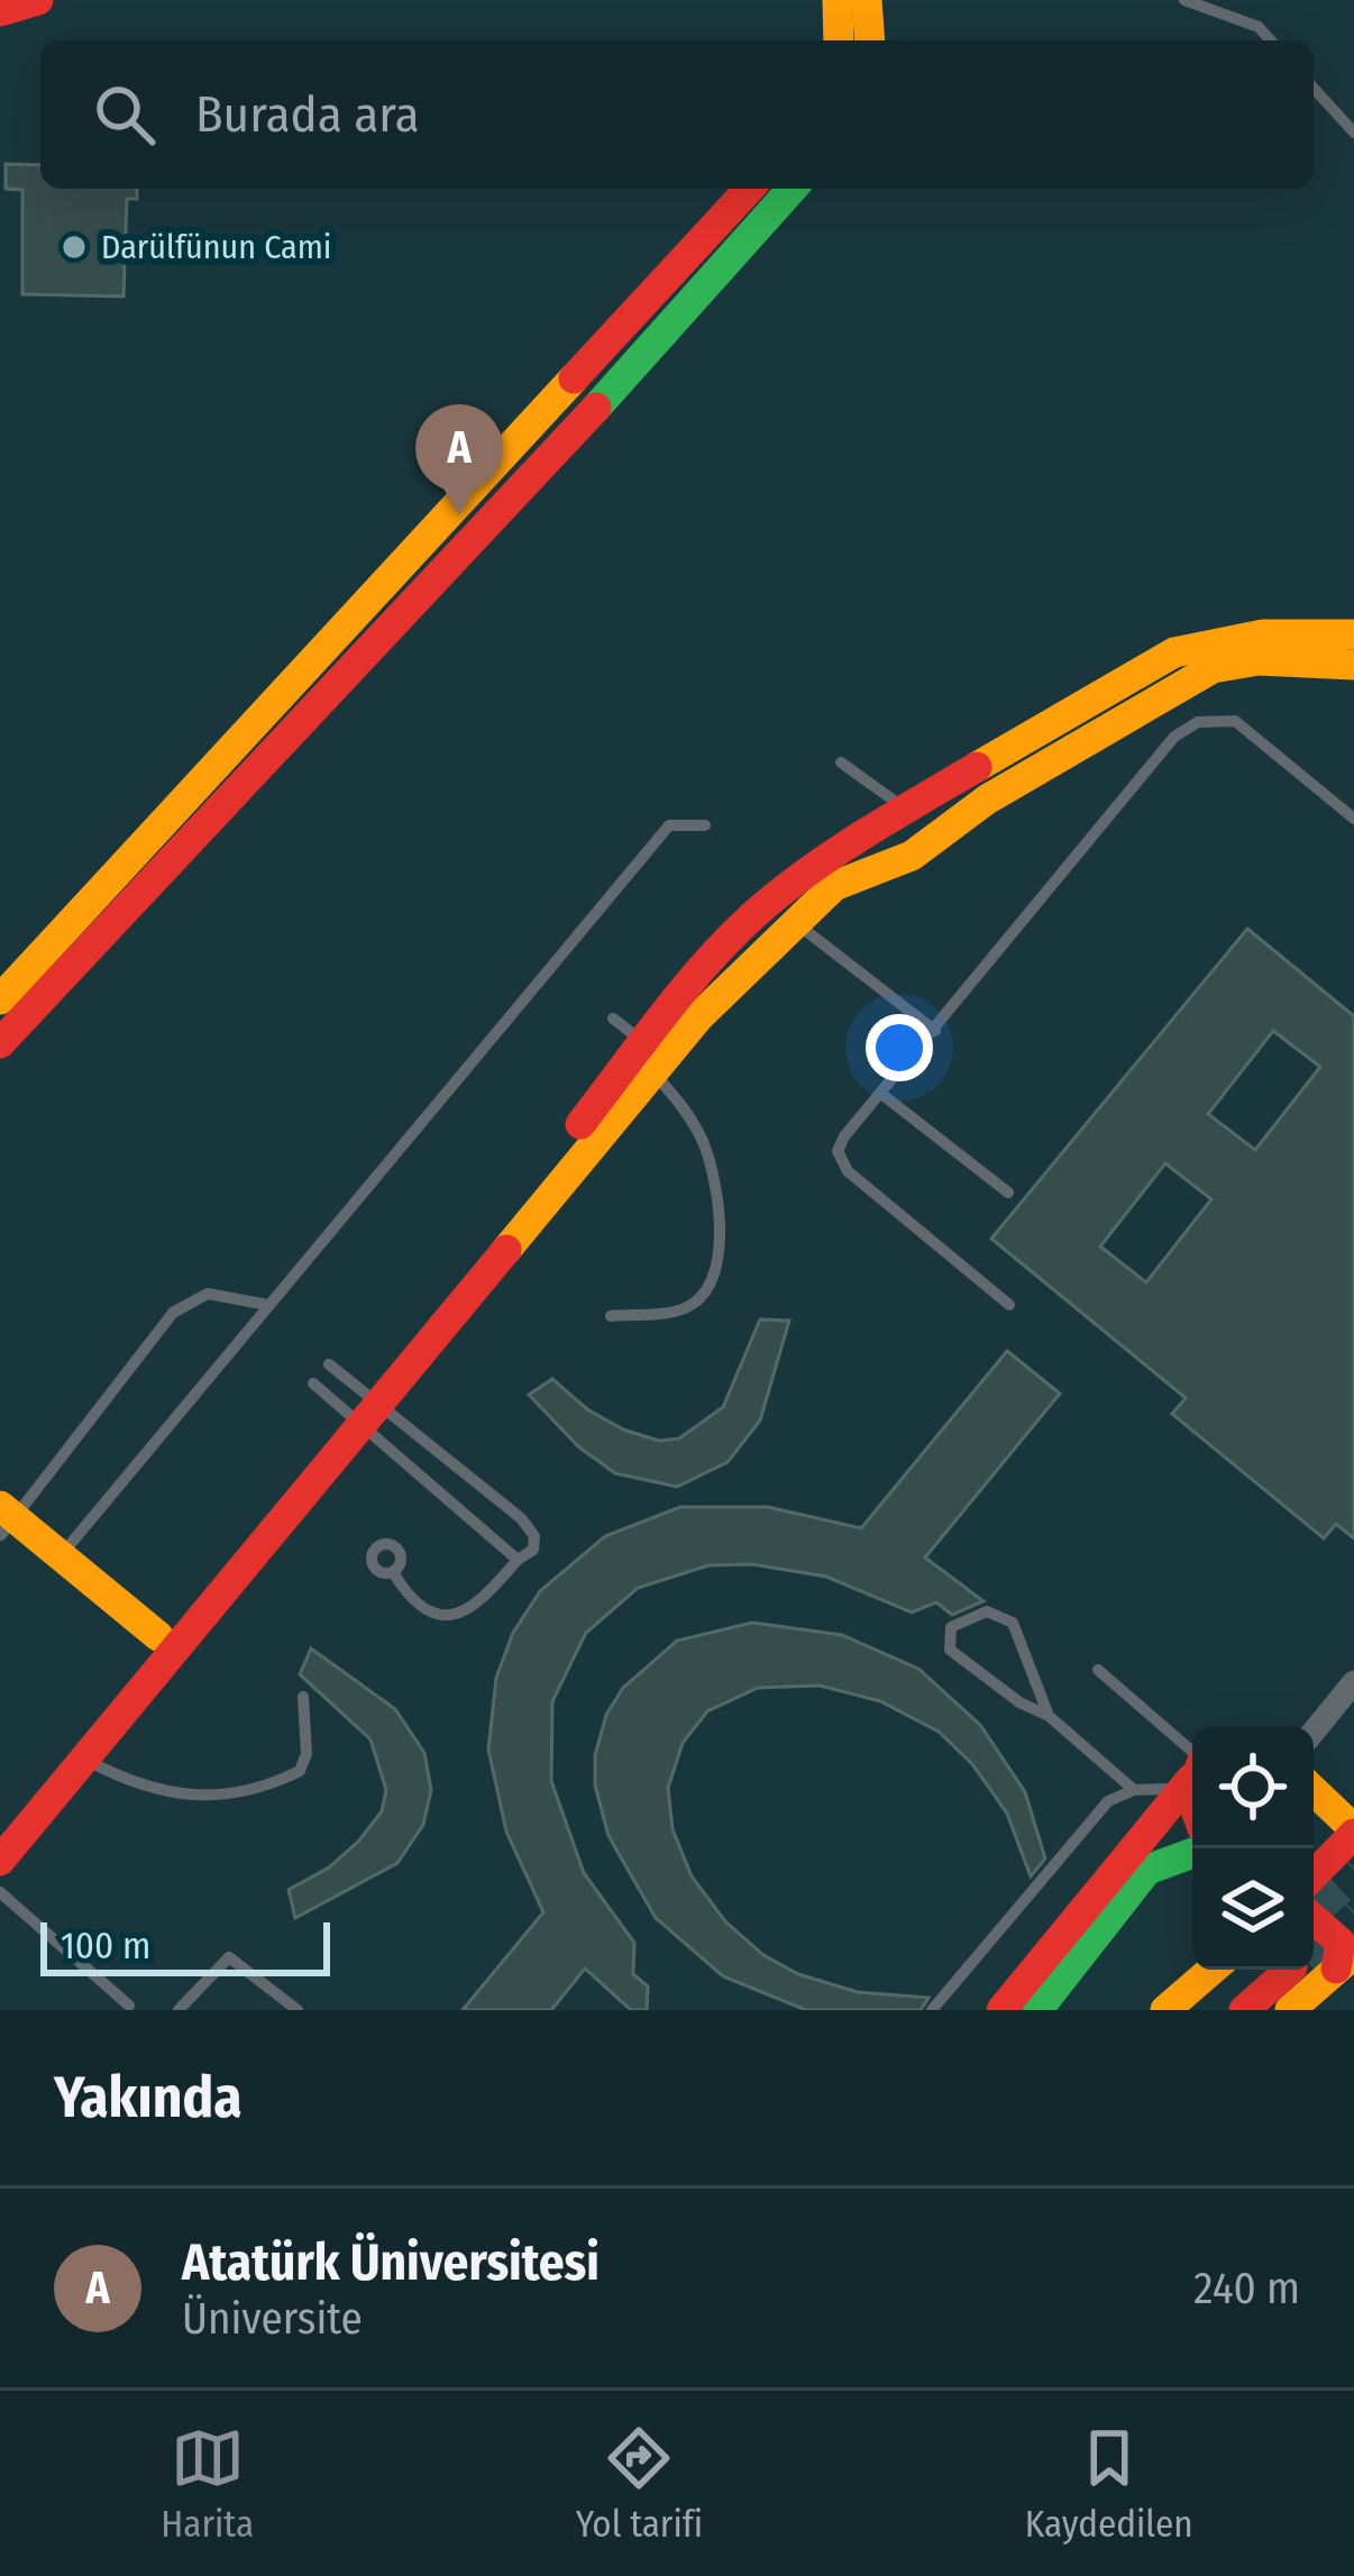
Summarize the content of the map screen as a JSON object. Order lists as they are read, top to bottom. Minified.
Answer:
{"places":["Darülfünun Cami"],"scale_bar":"100 m","page":{"search":"Burada ara","pins":"A","scale":"100 m","heading":"Yakında","list":[{"mark":"A","name":"Atatürk Üniversitesi","note":"Üniversite","value":"240 m"}],"nav":["Harita","Yol tarifi","Kaydedilen"]}}
